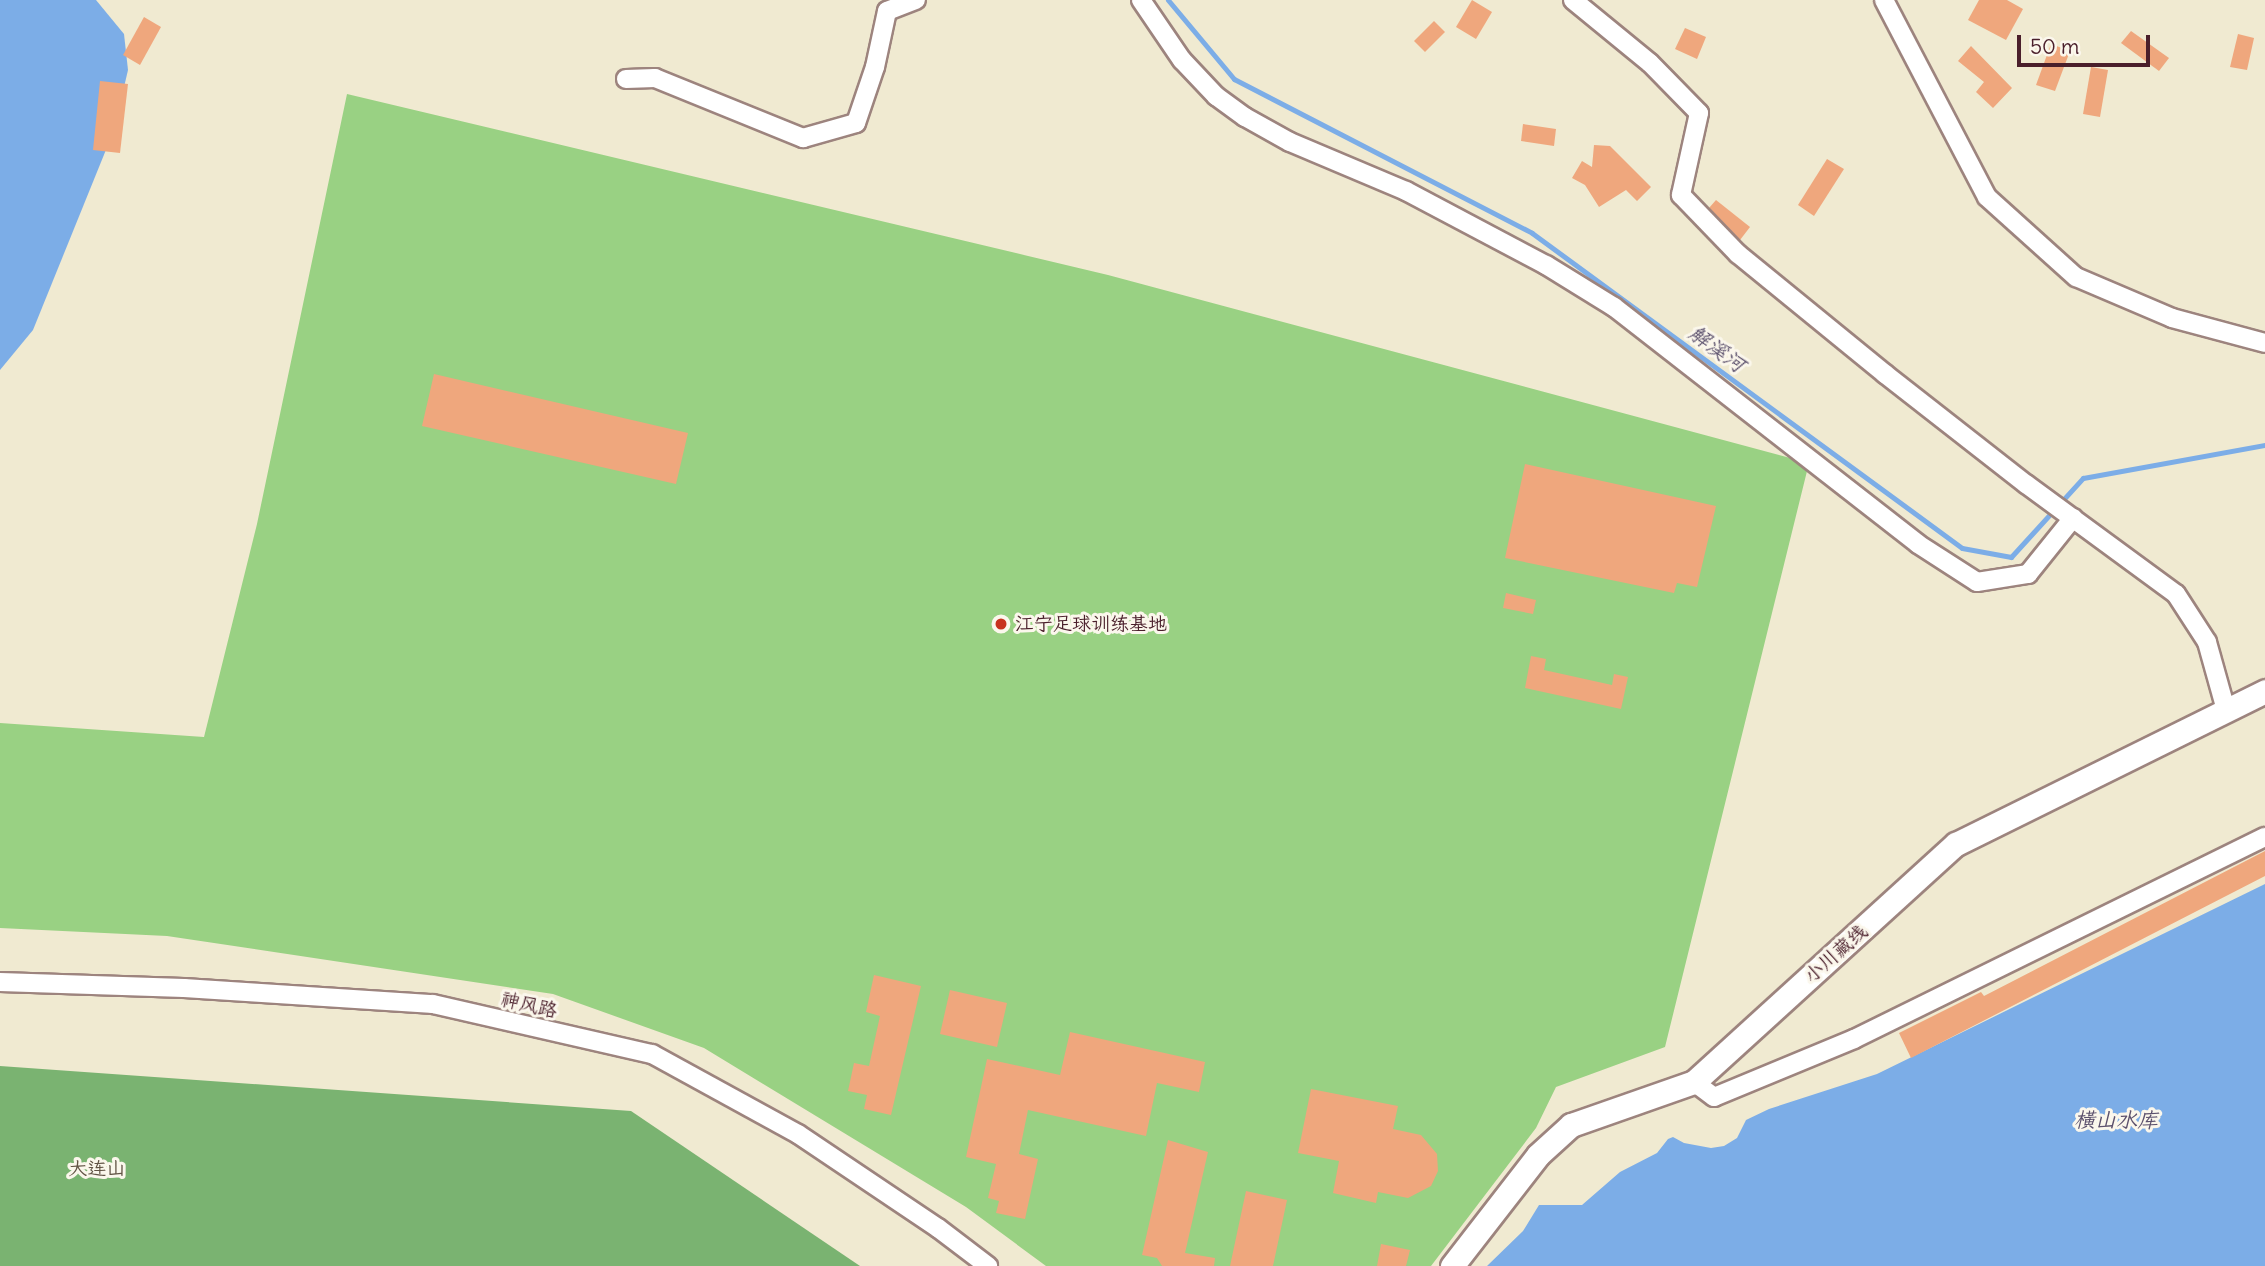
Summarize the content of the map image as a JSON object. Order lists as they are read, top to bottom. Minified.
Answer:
{"streets":{"street":["小川藏线","神风路"]},"water":["解溪河","横山水库"],"parks":["大连山"],"places":["江宁足球训练基地"],"scale_bar":"50 m"}
